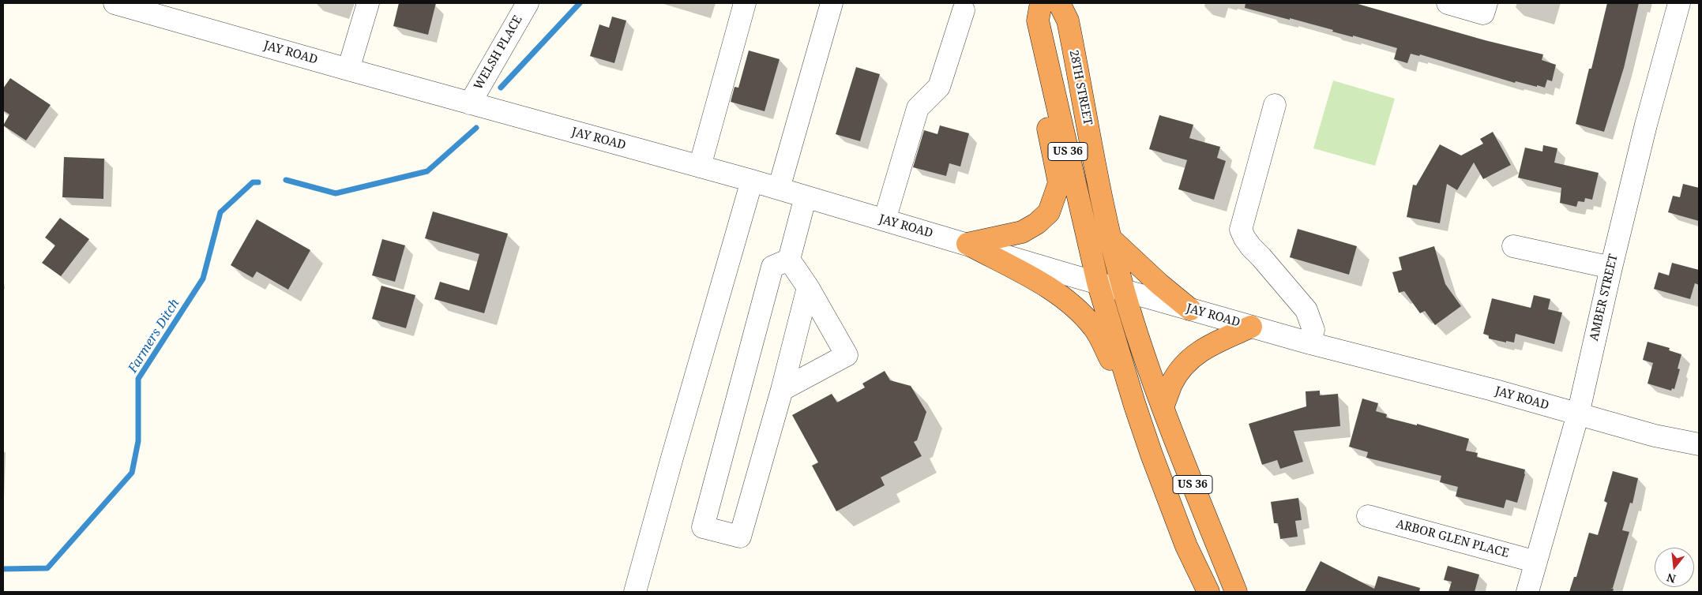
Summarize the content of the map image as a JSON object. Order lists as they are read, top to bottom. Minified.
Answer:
{"streets":{"highway":["28TH STREET","US 36"],"street":["JAY ROAD","WELSH PLACE","AMBER STREET","ARBOR GLEN PLACE"]},"crossings":[["JAY ROAD","WELSH PLACE"],["JAY ROAD","28TH STREET"],["JAY ROAD","US 36"],["JAY ROAD","AMBER STREET"],["28TH STREET","US 36"],["AMBER STREET","ARBOR GLEN PLACE"]],"water":["Farmers Ditch"],"north":"bottom"}
